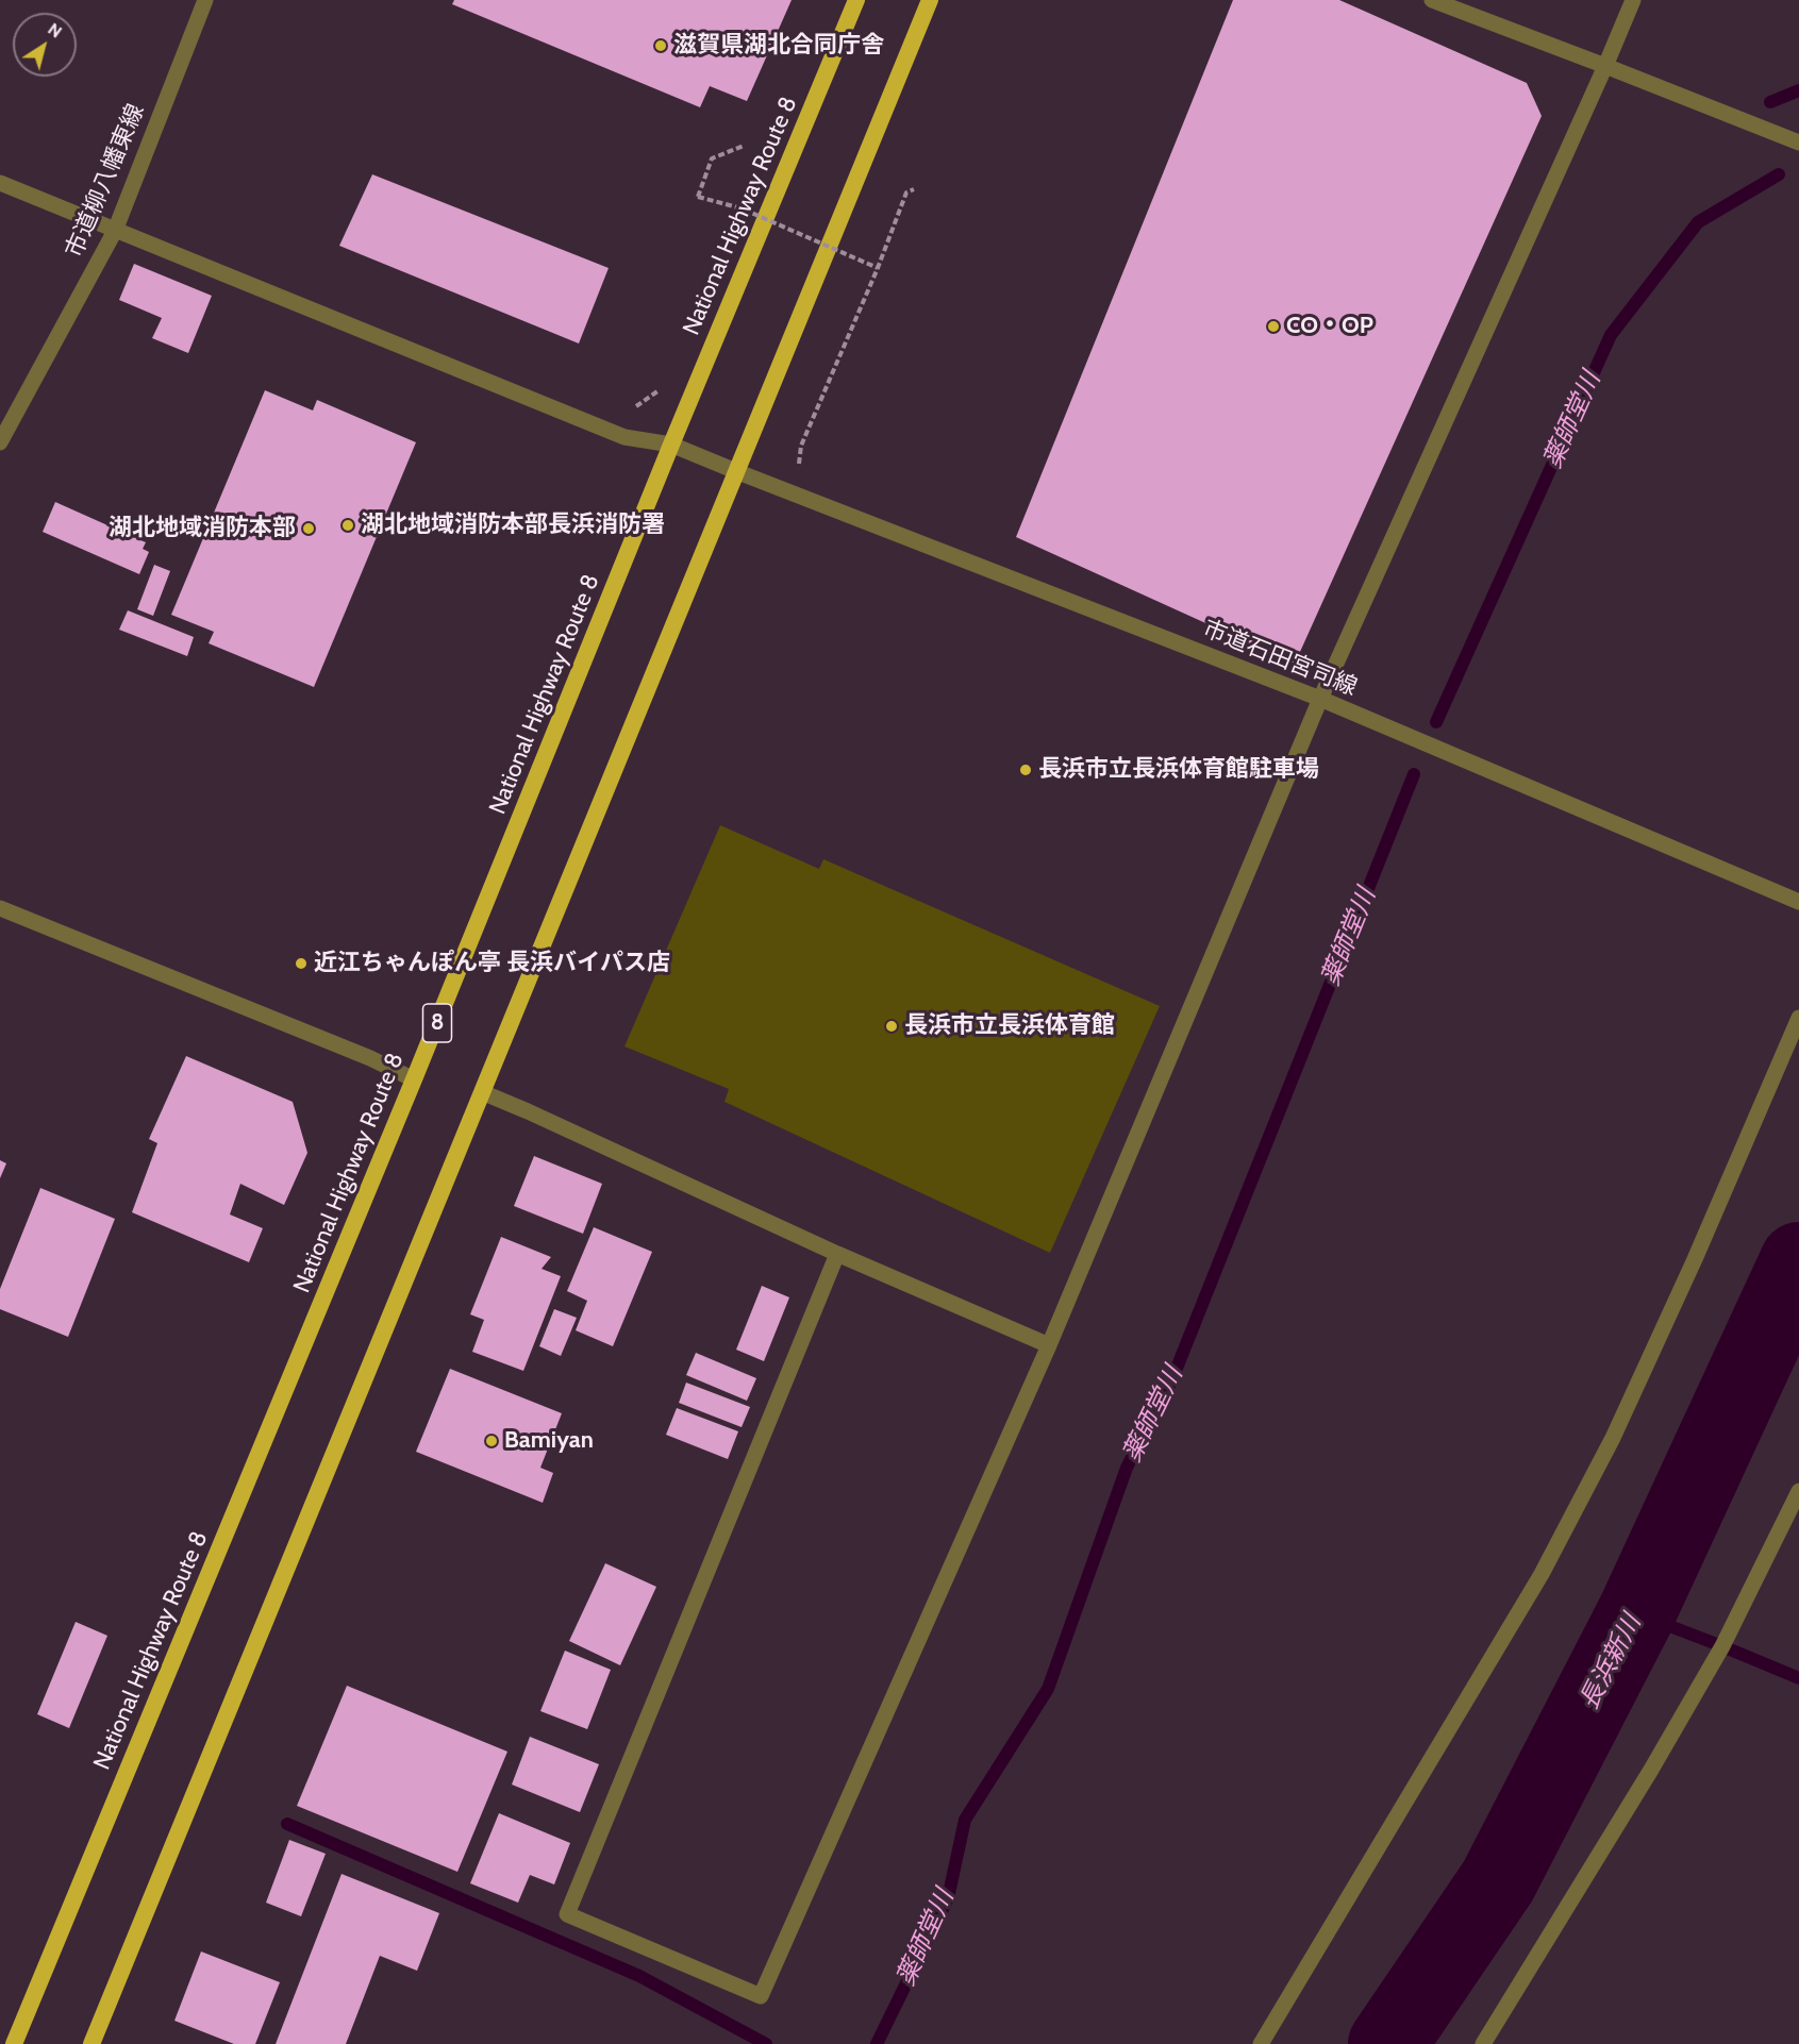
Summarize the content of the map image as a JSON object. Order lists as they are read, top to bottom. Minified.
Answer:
{"streets":{"highway":["National Highway Route 8","8"],"street":["市道柳八幡東線","市道石田宮司線"]},"crossings":[["市道柳八幡東線","市道石田宮司線"],["National Highway Route 8","市道石田宮司線"]],"water":["薬師堂川","長浜新川"],"places":["滋賀県湖北合同庁舎","CO・OP","湖北地域消防本部長浜消防署","湖北地域消防本部","長浜市立長浜体育館駐車場","近江ちゃんぽん亭 長浜バイパス店","長浜市立長浜体育館","Bamiyan"],"north":"top right"}
